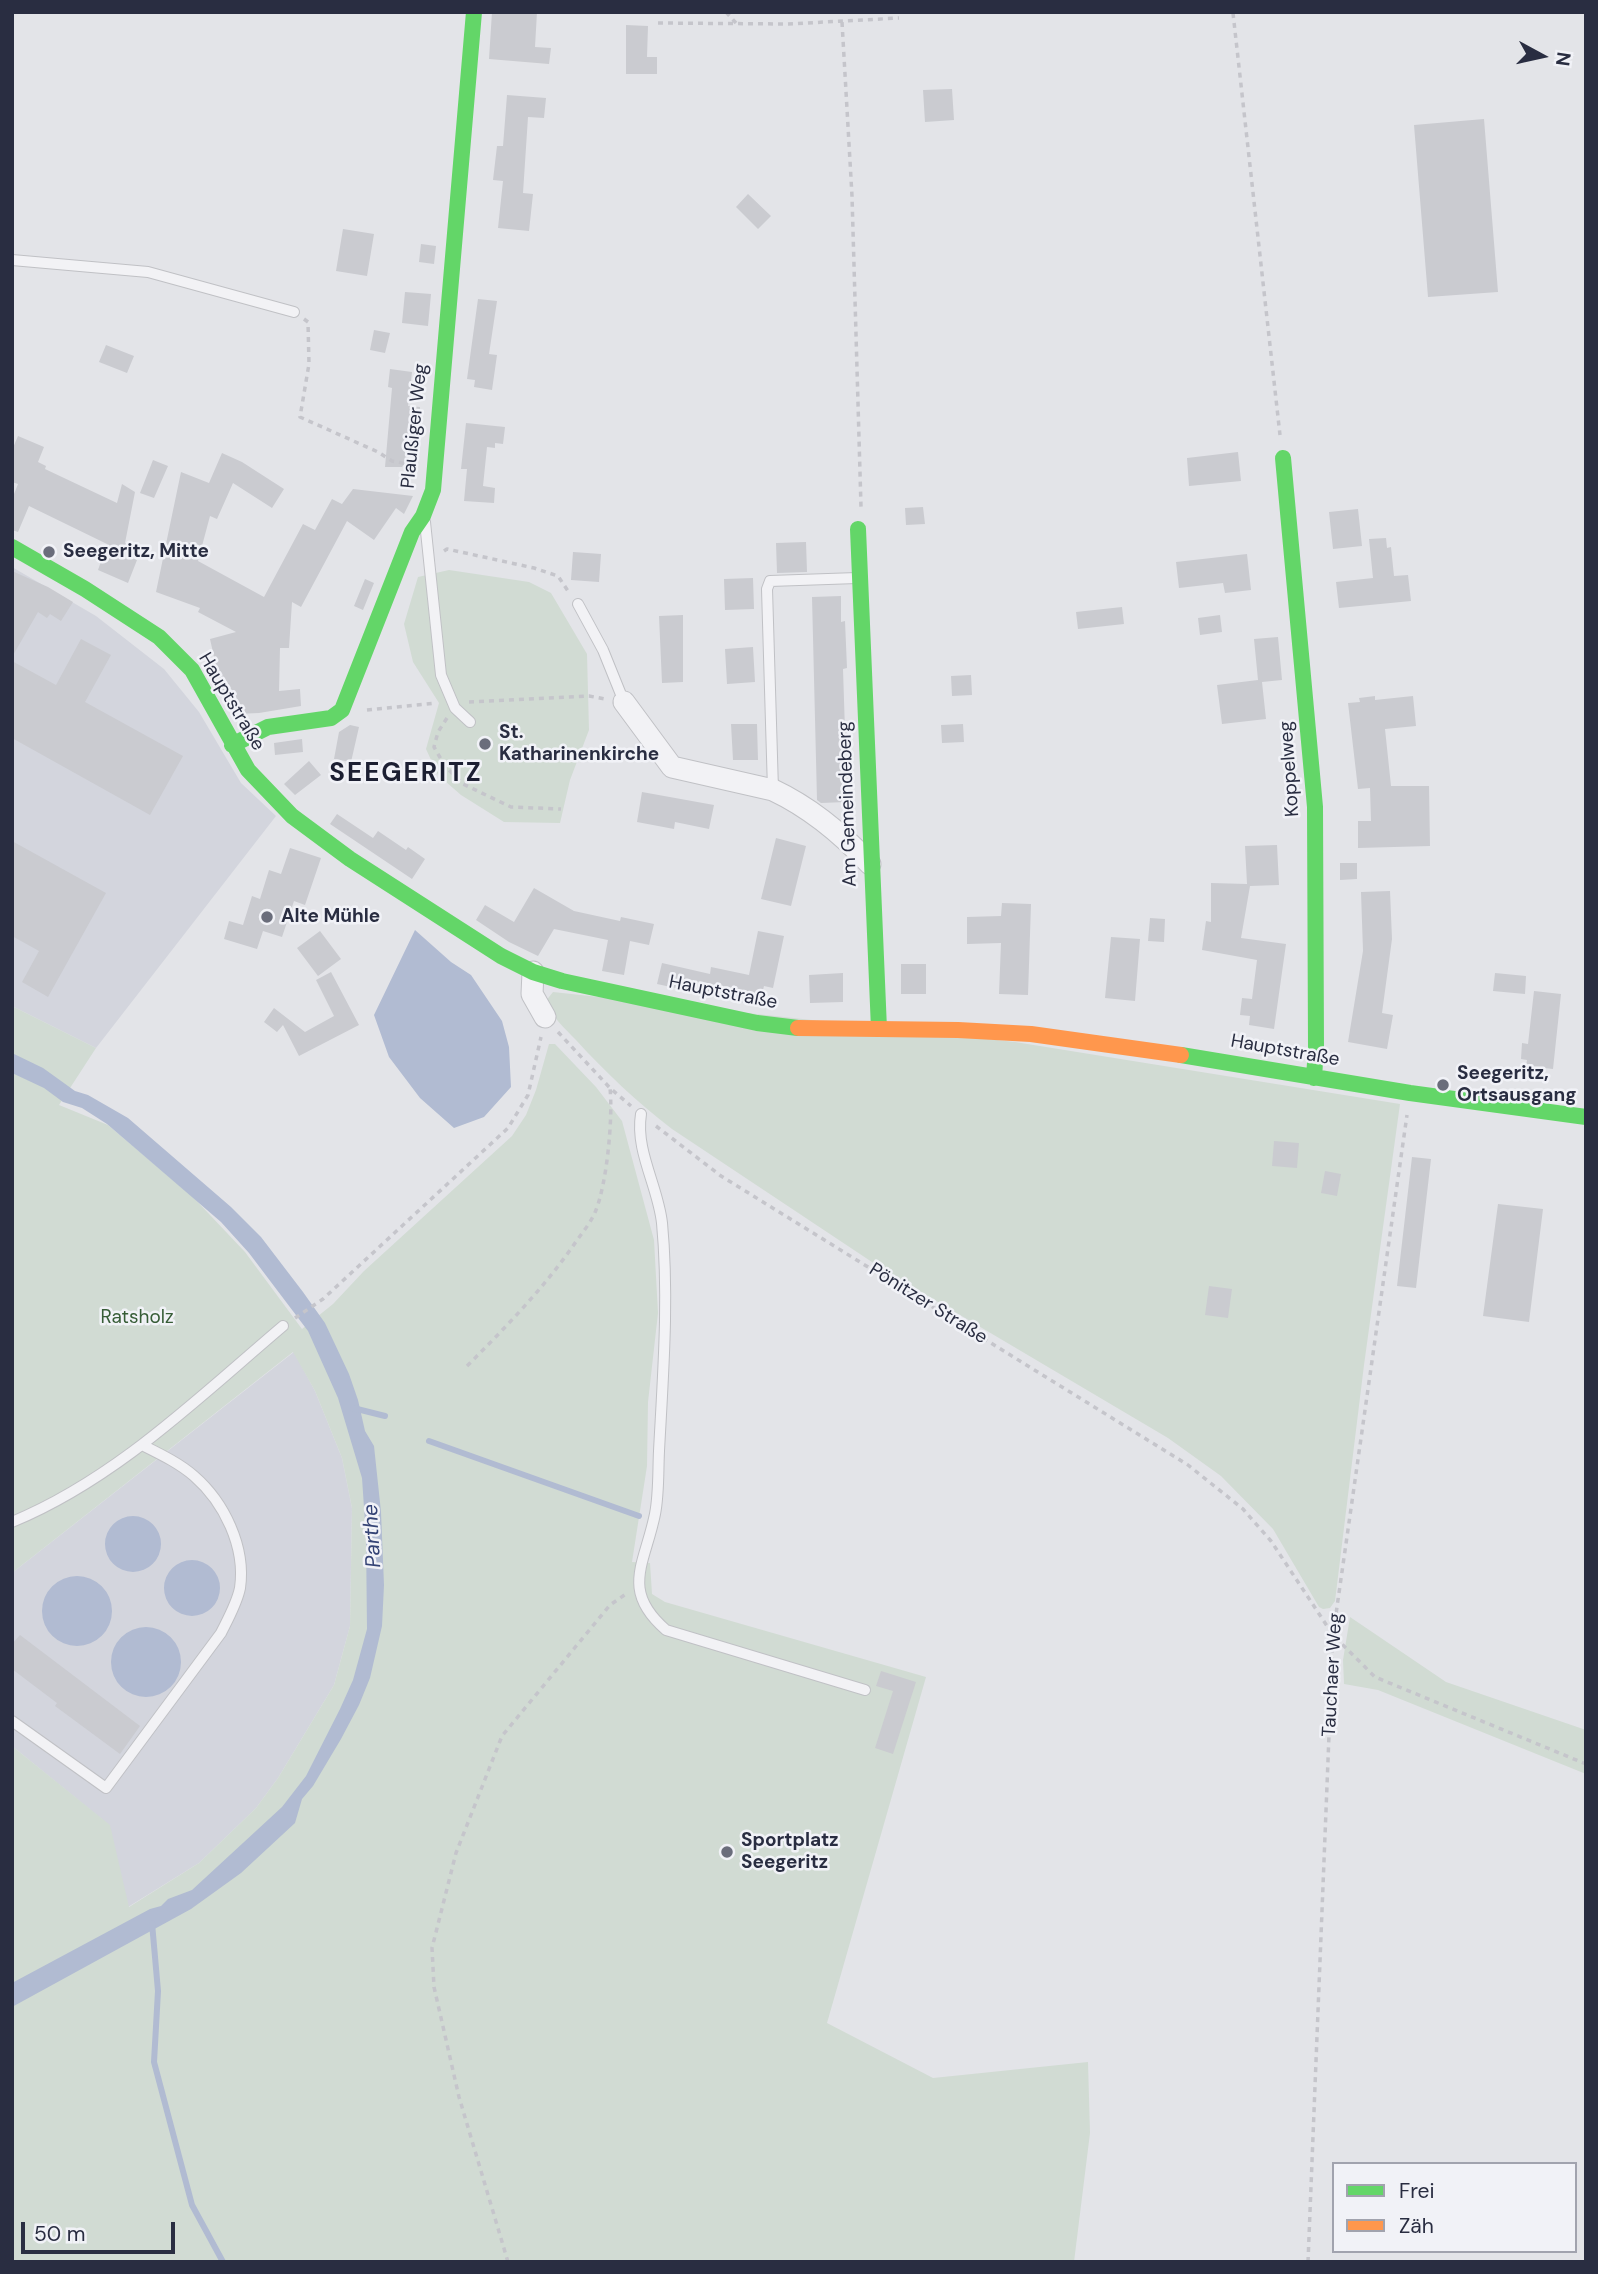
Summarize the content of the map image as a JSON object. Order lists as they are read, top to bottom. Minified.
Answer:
{"streets":{"street":["Plaußiger Weg","Hauptstraße","Koppelweg","Am Gemeindeberg"],"path":["Pönitzer Straße","Tauchaer Weg"]},"crossings":[["Plaußiger Weg","Hauptstraße"],["Hauptstraße","Koppelweg"],["Hauptstraße","Am Gemeindeberg"],["Hauptstraße","Tauchaer Weg"],["Pönitzer Straße","Tauchaer Weg"]],"districts":["SEEGERITZ"],"water":["Parthe"],"parks":["Ratsholz"],"places":["Seegeritz, Mitte","St. Katharinenkirche","Alte Mühle","Seegeritz, Ortsausgang","Sportplatz Seegeritz"],"legend":["Frei","Zäh"],"scale_bar":"50 m","north":"right"}
